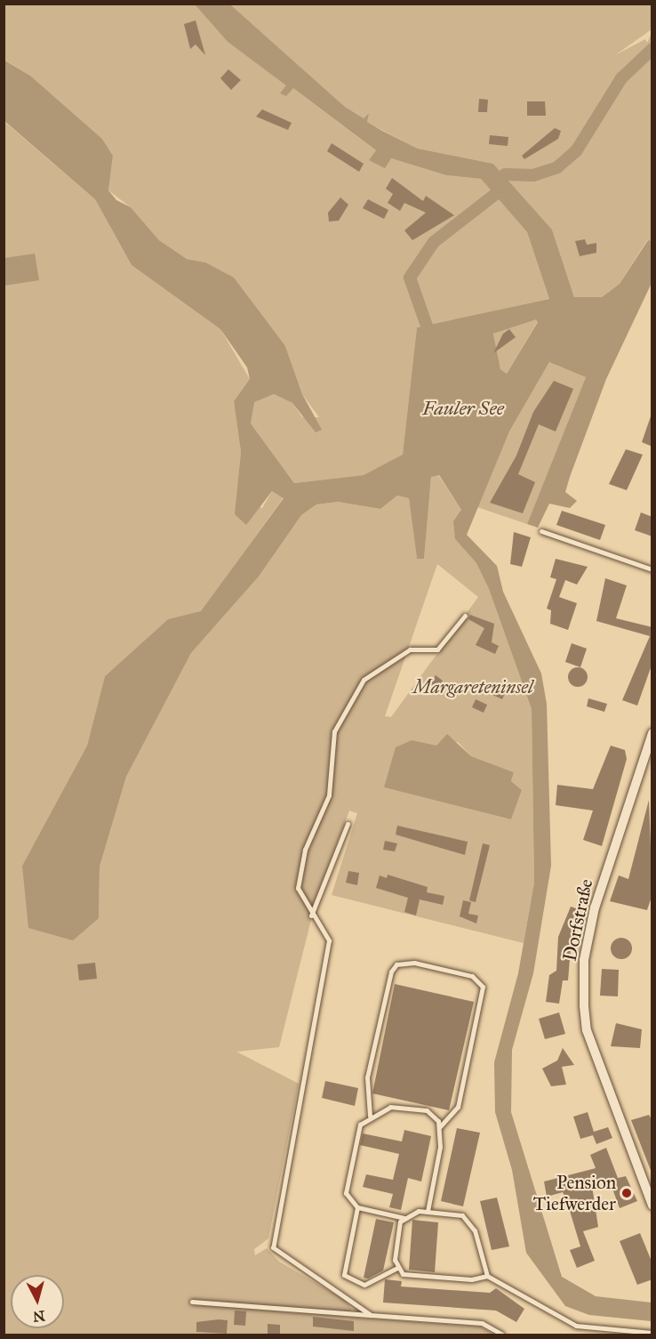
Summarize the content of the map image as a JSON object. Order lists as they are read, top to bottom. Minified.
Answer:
{"streets":{"street":["Dorfstraße"]},"water":["Fauler See"],"parks":["Margareteninsel"],"places":["Pension Tiefwerder"],"north":"bottom"}
